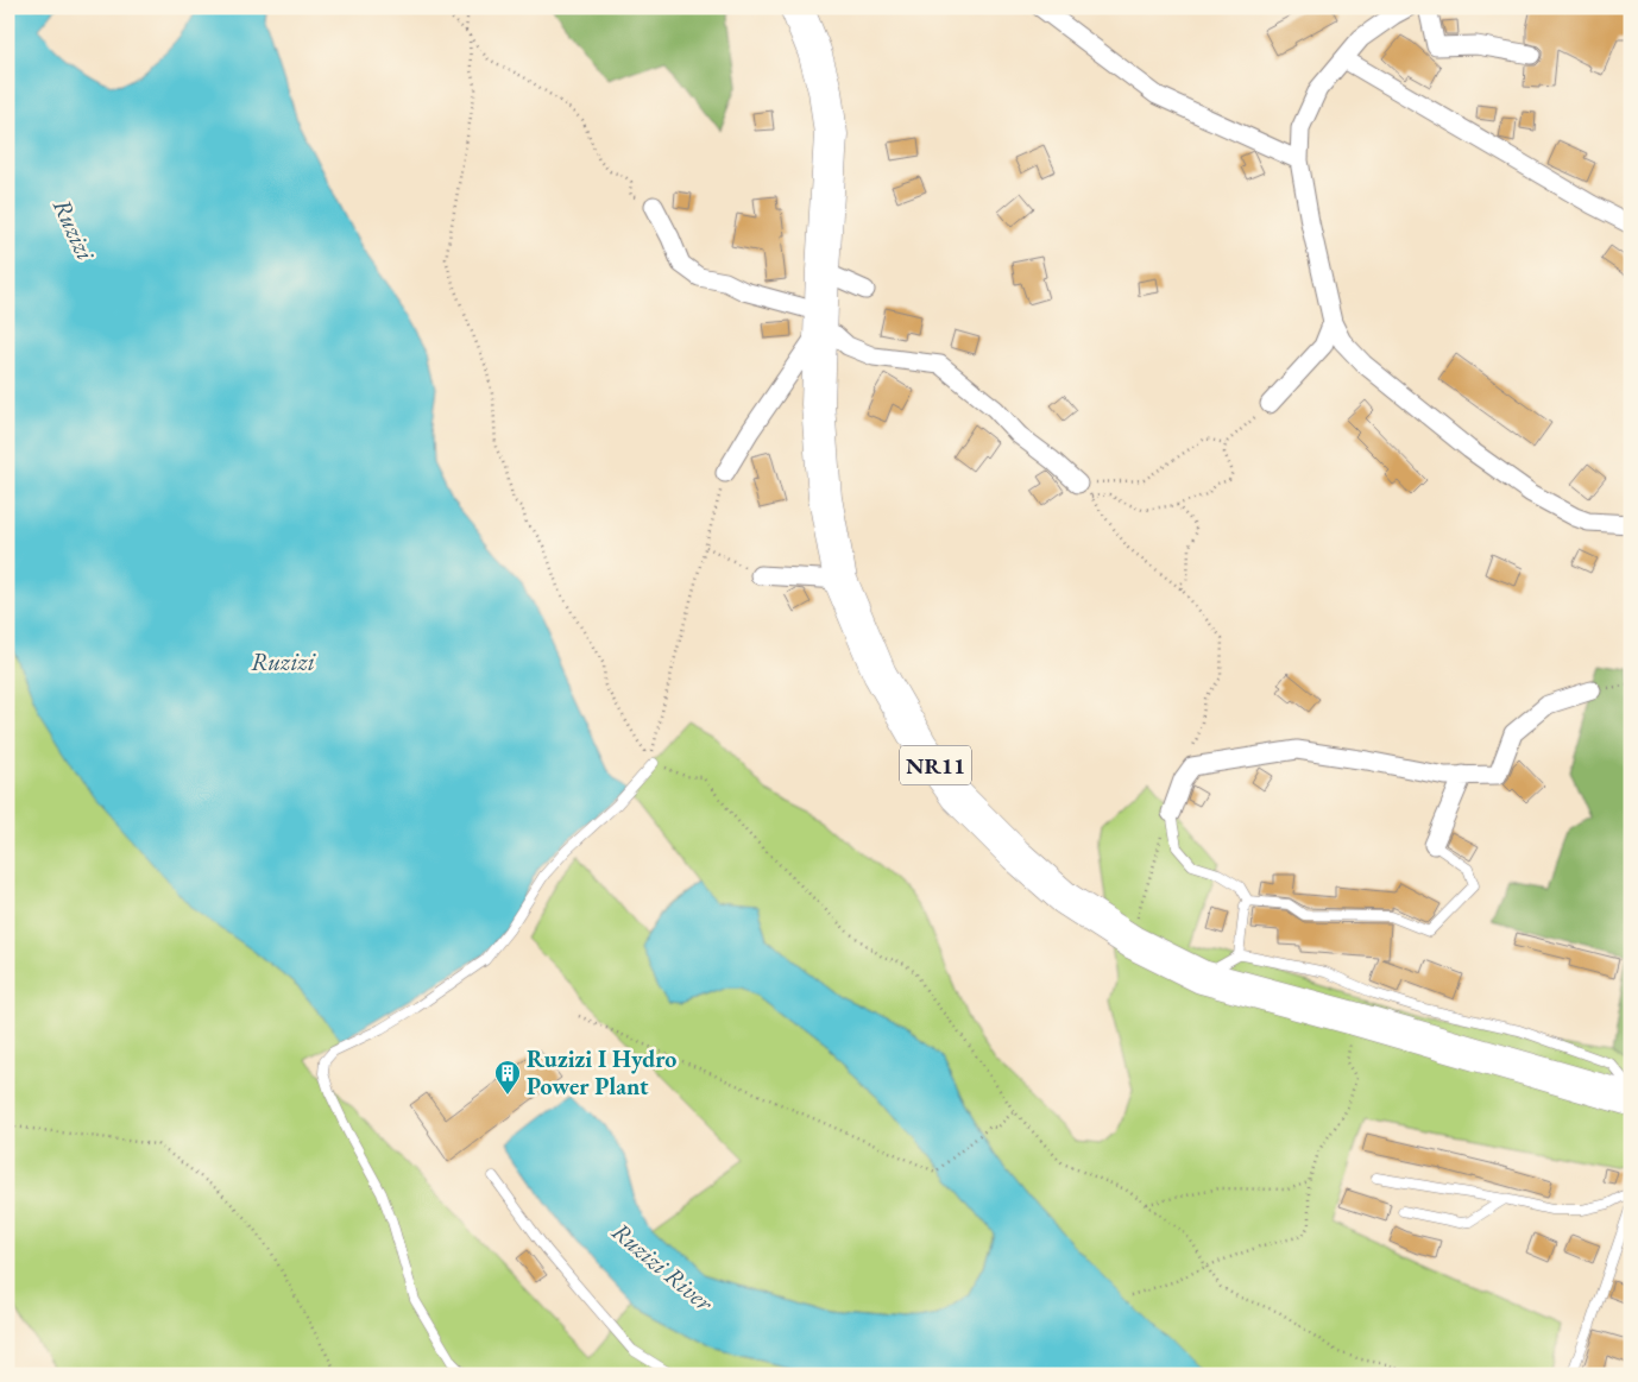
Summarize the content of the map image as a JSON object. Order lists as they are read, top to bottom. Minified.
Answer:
{"streets":{"highway":["NR11"]},"water":["Ruzizi","Ruzizi River"],"places":{"building":["Ruzizi I Hydro Power Plant"]}}
